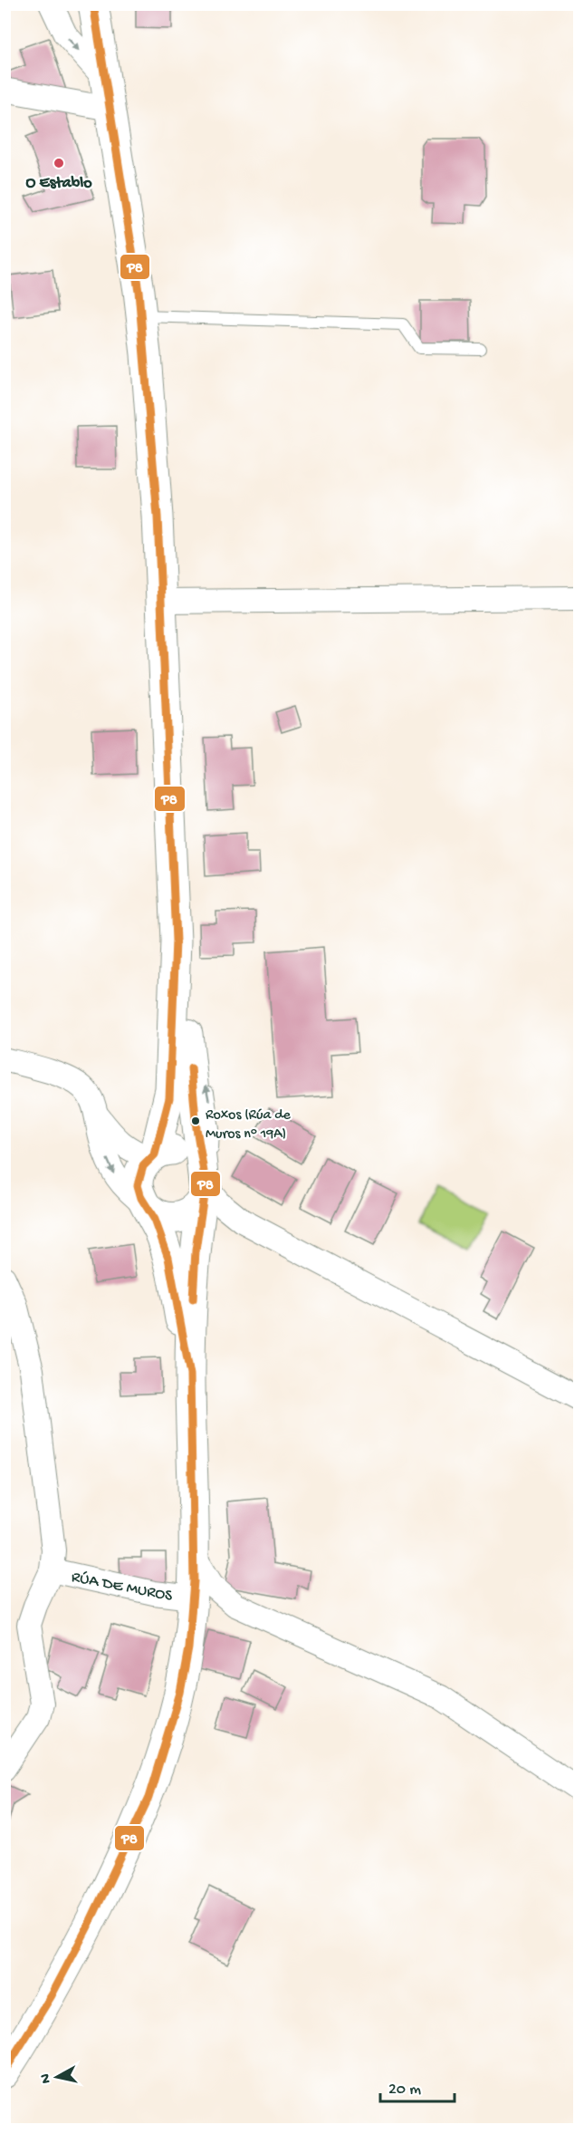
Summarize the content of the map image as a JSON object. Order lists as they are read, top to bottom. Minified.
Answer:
{"streets":{"main road":["RÚA DE MUROS"]},"places":["O Establo","Roxos (Rúa de Muros n° 19A)"],"lines":["transit line P8"],"scale_bar":"20 m","north":"left"}
